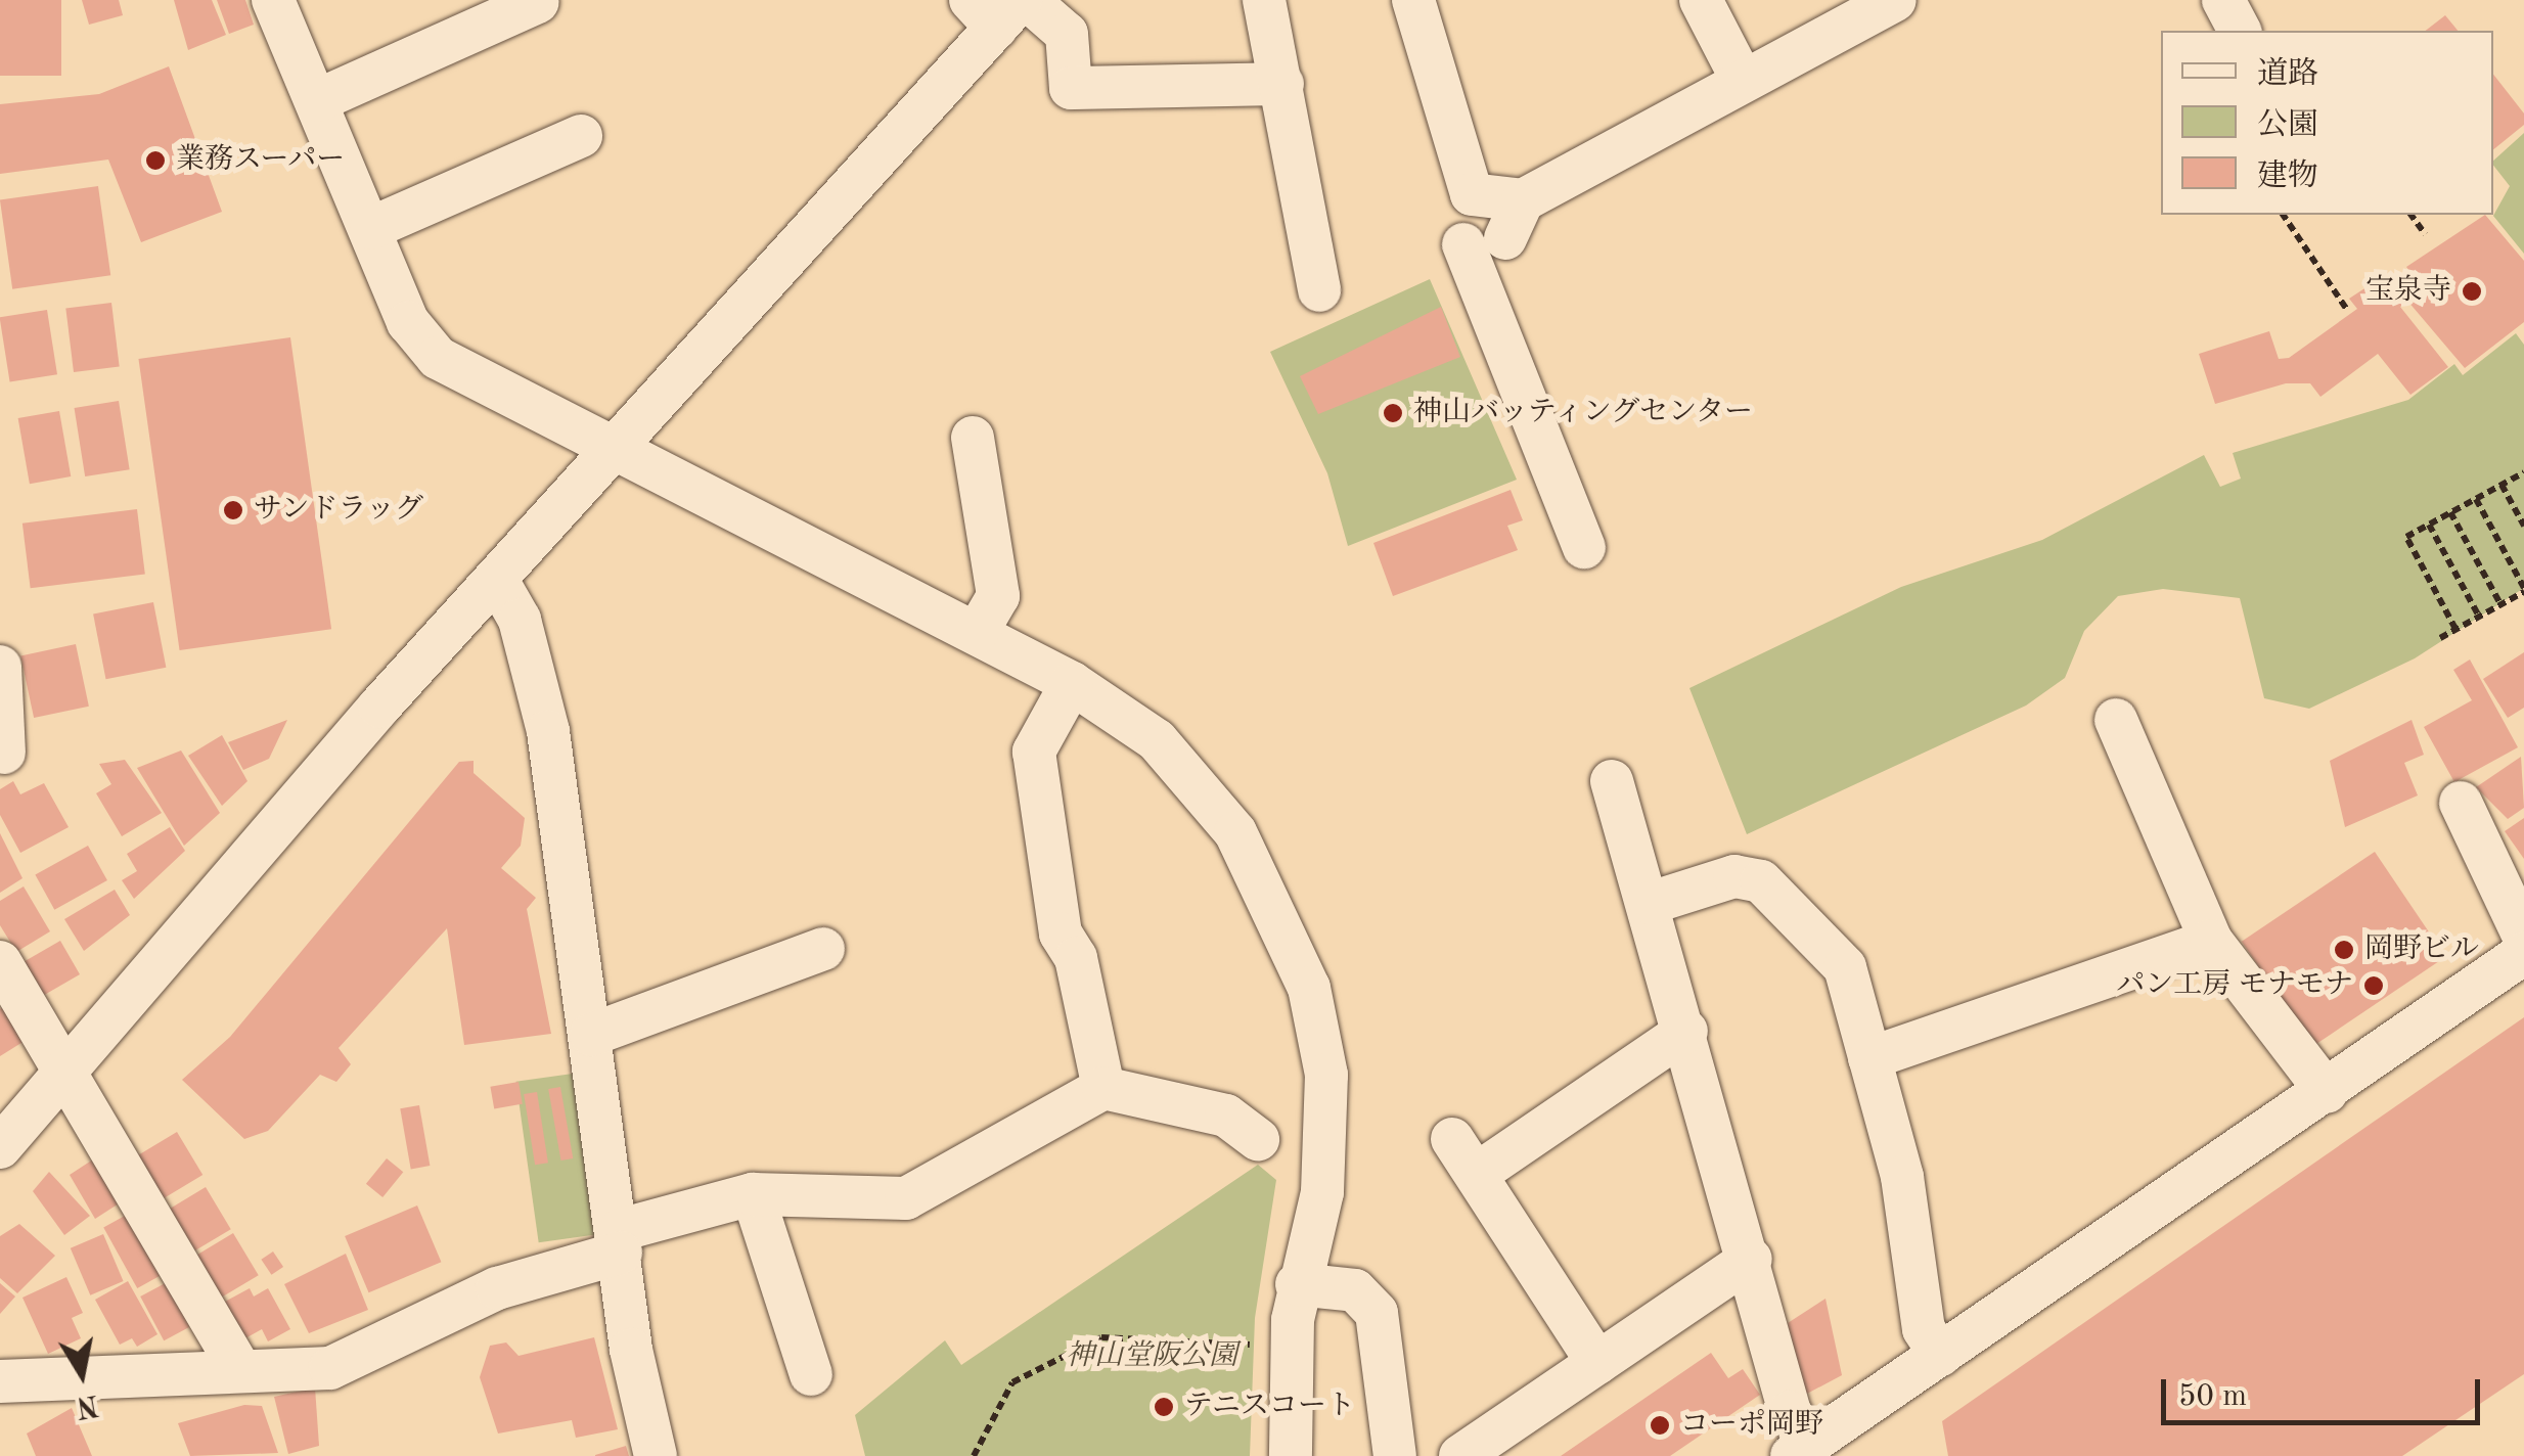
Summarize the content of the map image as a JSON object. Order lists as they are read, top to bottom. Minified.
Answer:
{"parks":["神山堂阪公園"],"places":["業務スーパー","宝泉寺","神山バッティングセンター","サンドラッグ","岡野ビル","パン工房 モナモナ","テニスコート","コーポ岡野"],"legend":["道路","公園","建物"],"scale_bar":"50 m","north":"bottom"}
